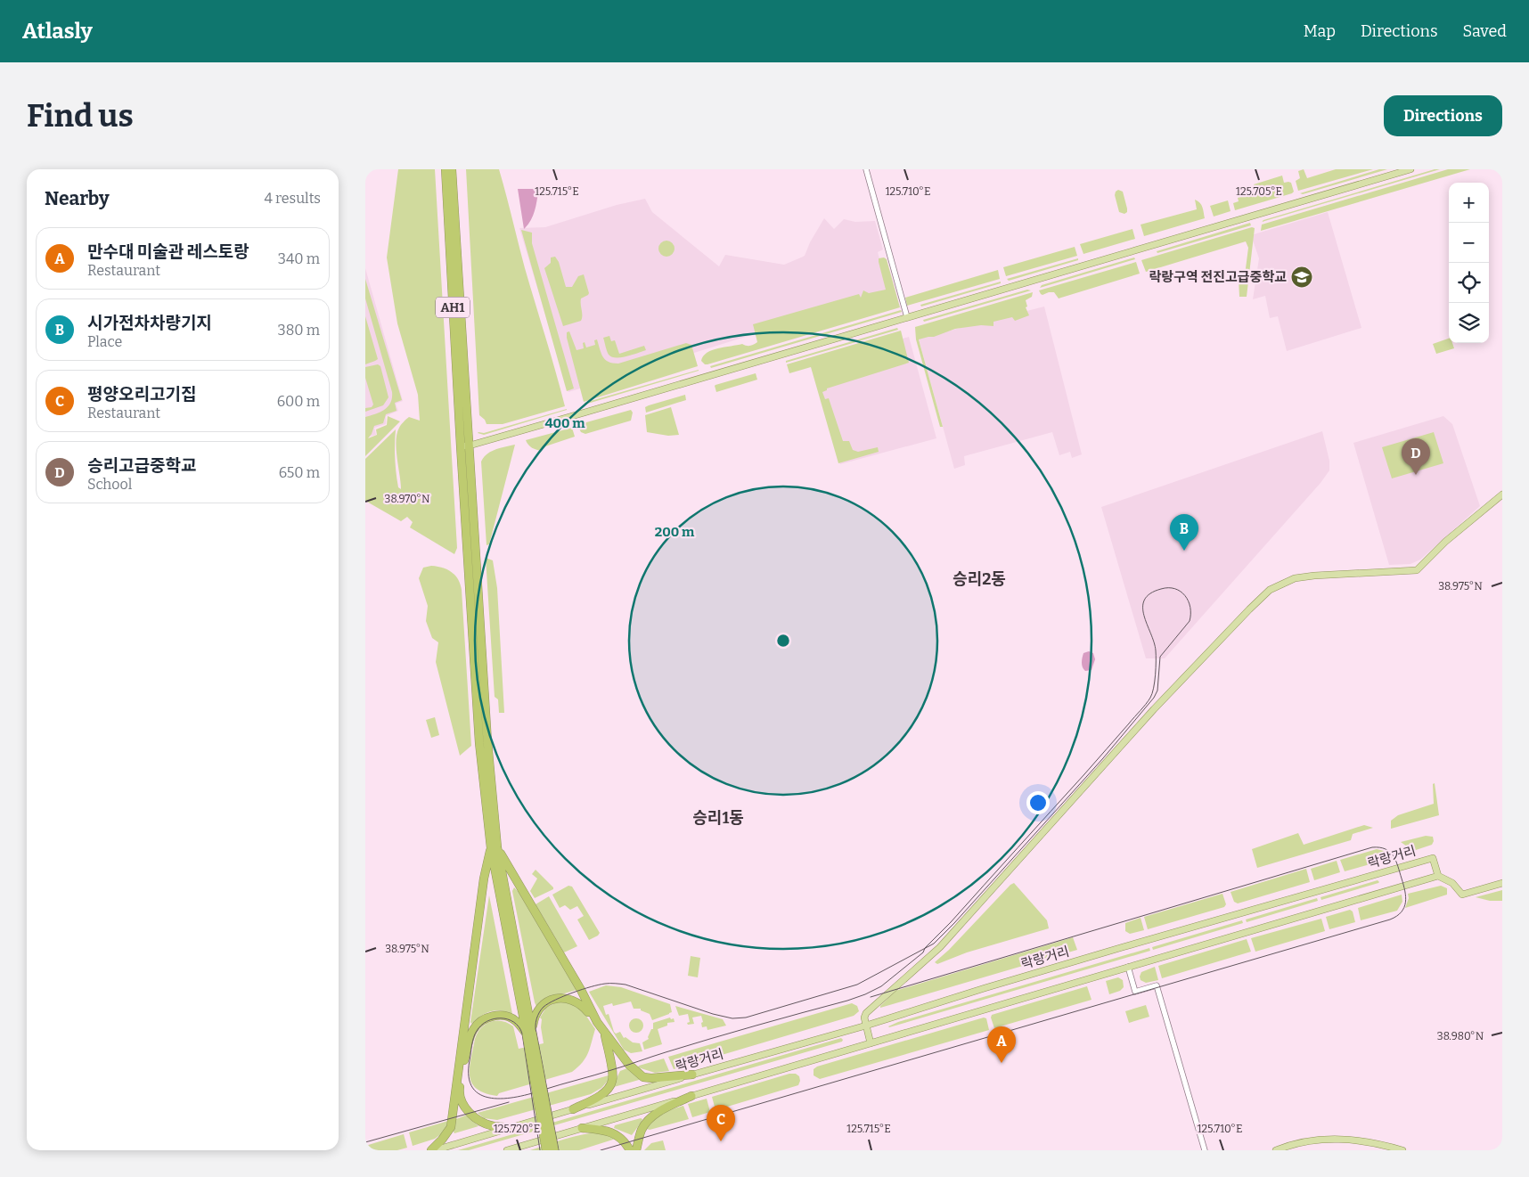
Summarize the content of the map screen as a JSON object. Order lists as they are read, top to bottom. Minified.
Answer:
{"streets":{"highway":["AH1"],"main road":["락랑거리"]},"districts":["승리2동","승리1동"],"places":{"school or university":["락랑구역 전진고급중학교"]},"page":{"header":"Atlasly","nav":["Map","Directions","Saved"],"buttons":"Directions","title":"Find us","heading":["Nearby","4 results"],"map_buttons":["+","−"],"list":[{"mark":"A","name":"만수대 미술관 레스토랑","note":"Restaurant","value":"340 m"},{"mark":"B","name":"시가전차차량기지","note":"Place","value":"380 m"},{"mark":"C","name":"평양오리고기집","note":"Restaurant","value":"600 m"},{"mark":"D","name":"승리고급중학교","note":"School","value":"650 m"}],"pins":["D","B","A","C"]},"coordinates":["125.715°E","125.710°E","125.705°E","38.970°N","38.975°N","38.980°N","125.720°E"],"rings":["400 m","200 m"]}
